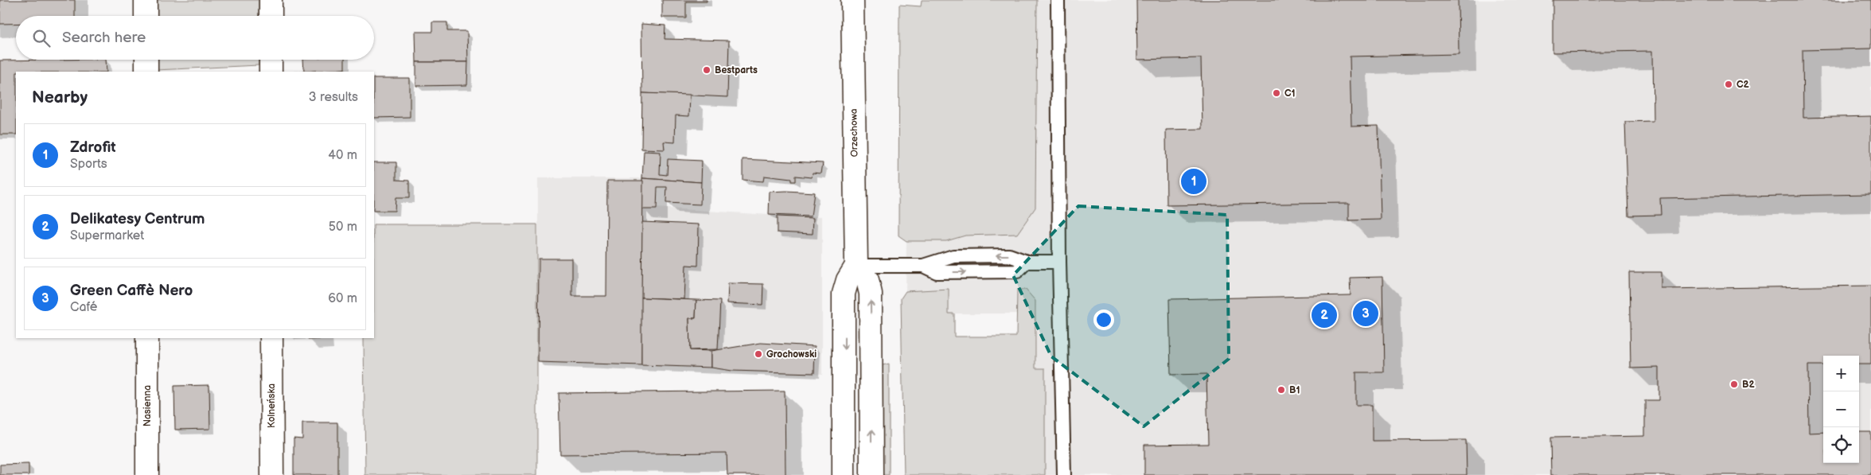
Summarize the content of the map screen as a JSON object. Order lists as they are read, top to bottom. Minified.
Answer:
{"streets":{"street":["Orzechowa","Nasienna","Kolneńska"]},"places":["Bestparts","C2","C1","Grochowski","B2","B1"],"page":{"search":"Search here","heading":["Nearby","3 results"],"list":[{"mark":"1","name":"Zdrofit","note":"Sports","value":"40 m"},{"mark":"2","name":"Delikatesy Centrum","note":"Supermarket","value":"50 m"},{"mark":"3","name":"Green Caffè Nero","note":"Café","value":"60 m"}],"pins":["1","3","2"],"map_buttons":["+","−"]}}
